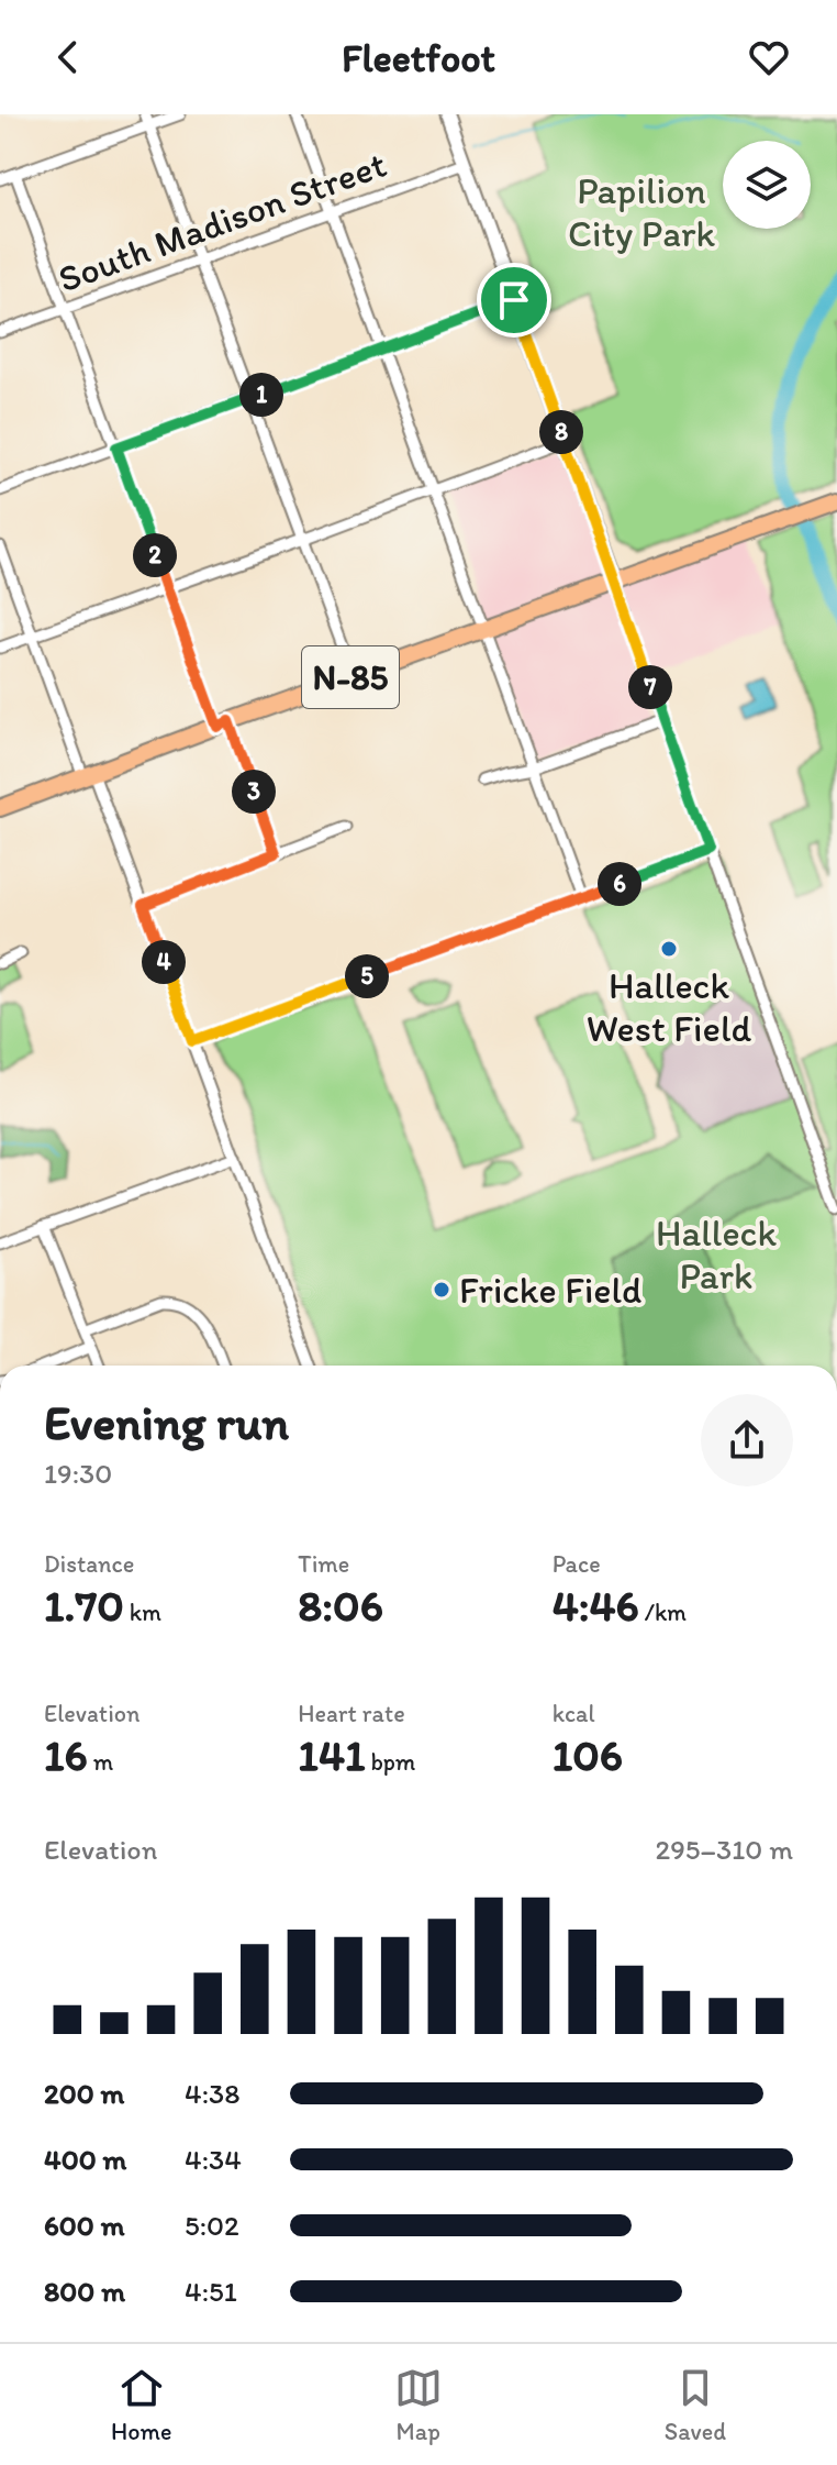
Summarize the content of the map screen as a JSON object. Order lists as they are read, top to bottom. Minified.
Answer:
{"streets":{"main road":["N-85"],"street":["South Madison Street"]},"parks":["Papilion City Park","Halleck Park"],"places":["Halleck West Field","Fricke Field"],"page":{"header":"Fleetfoot","pins":["1","8","2","7","3","6","4","5"],"heading":["Evening run","19:30"],"stats":[["Distance","1.70 km"],["Time","8:06"],["Pace","4:46 /km"],["Elevation","16 m"],["Heart rate","141 bpm"],["kcal","106"]],"chart":["Elevation","295–310 m"],"list":[{"name":"200 m","note":"4:38"},{"name":"400 m","note":"4:34"},{"name":"600 m","note":"5:02"},{"name":"800 m","note":"4:51"}],"tabs":["Home","Map","Saved"]}}
